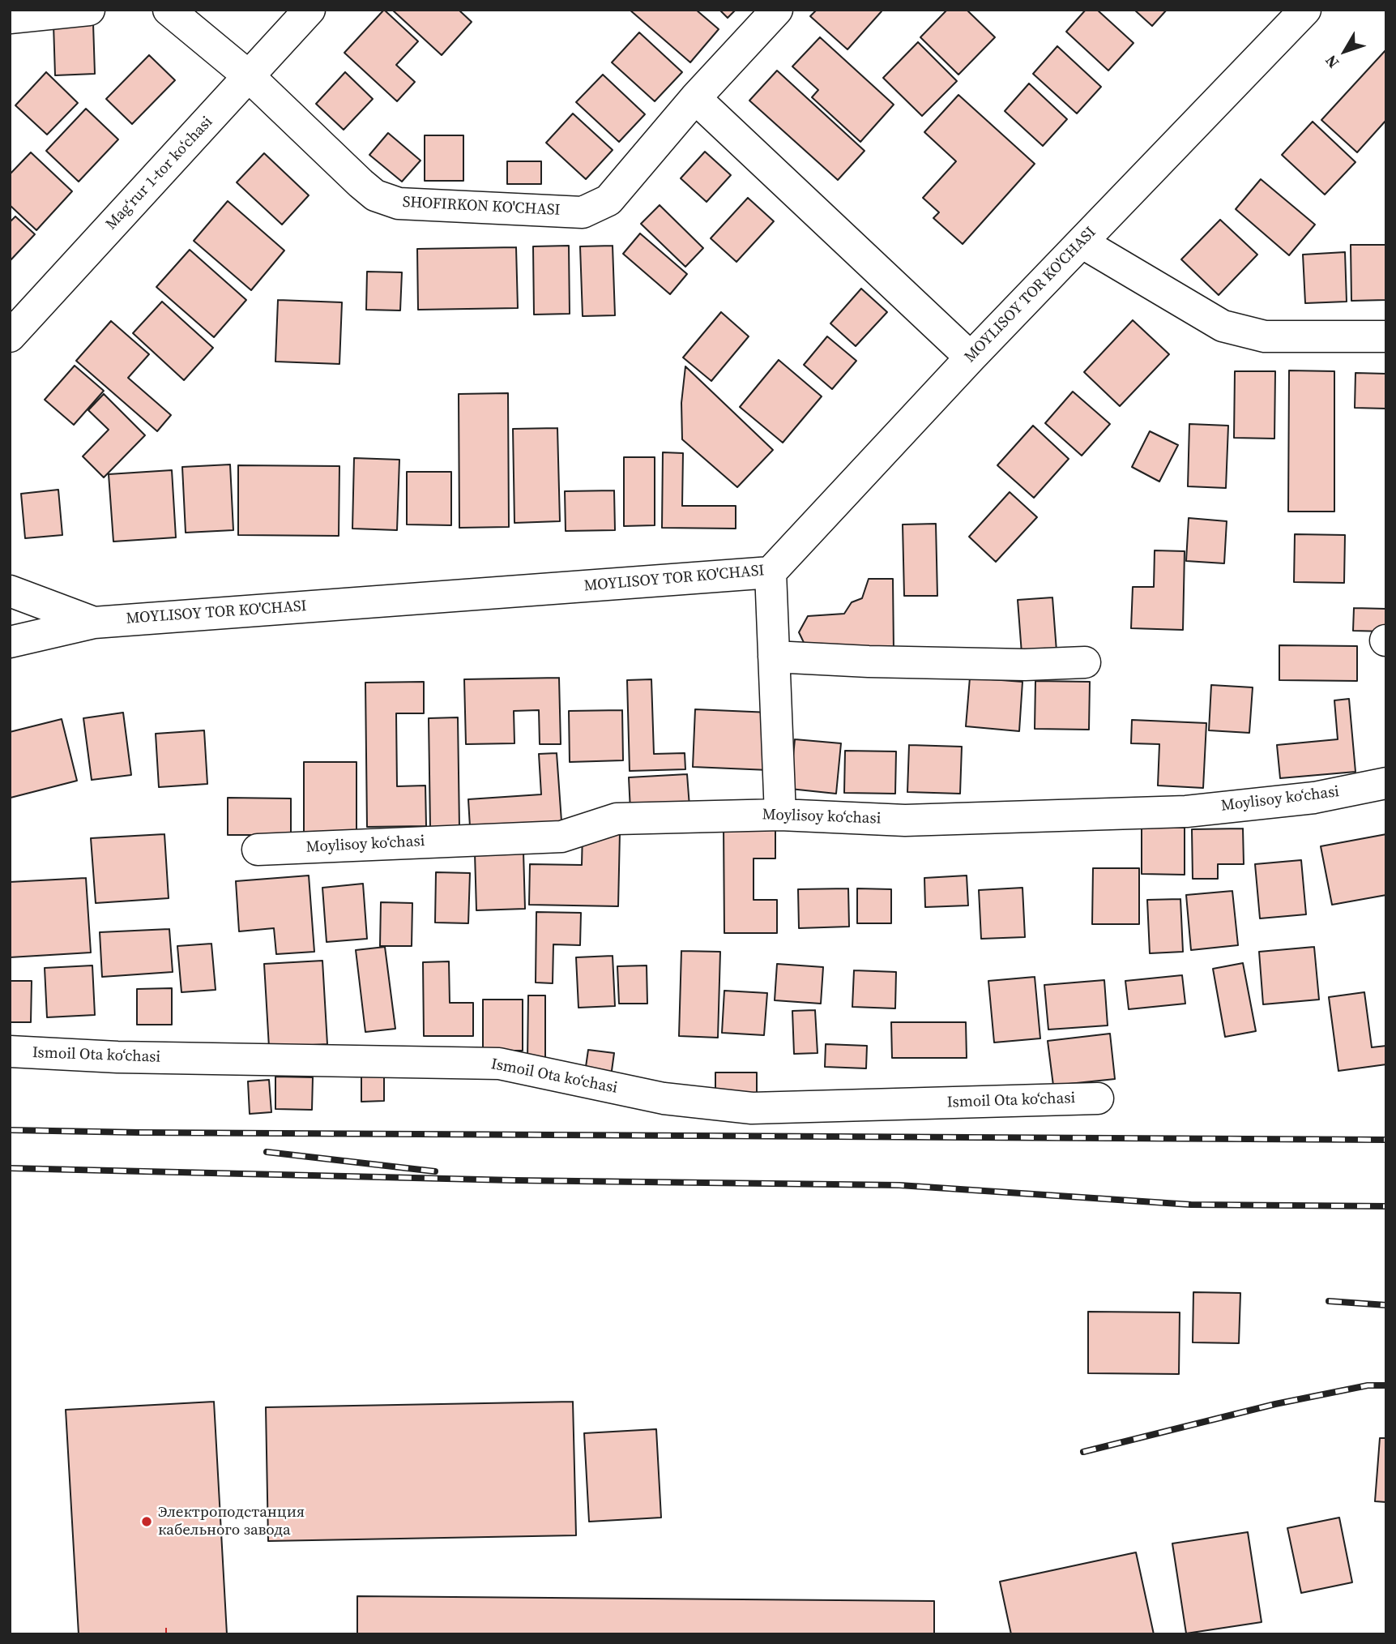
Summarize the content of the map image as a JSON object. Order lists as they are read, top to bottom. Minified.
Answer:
{"streets":{"street":["Magʻrur 1-tor koʻchasi","SHOFIRKON KO'CHASI","MOYLISOY TOR KO'CHASI","Moylisoy koʻchasi","Ismoil Ota koʻchasi"]},"crossings":[["Magʻrur 1-tor koʻchasi","SHOFIRKON KO'CHASI"]],"places":["Электроподстанция кабельного завода"],"north":"bottom left"}
